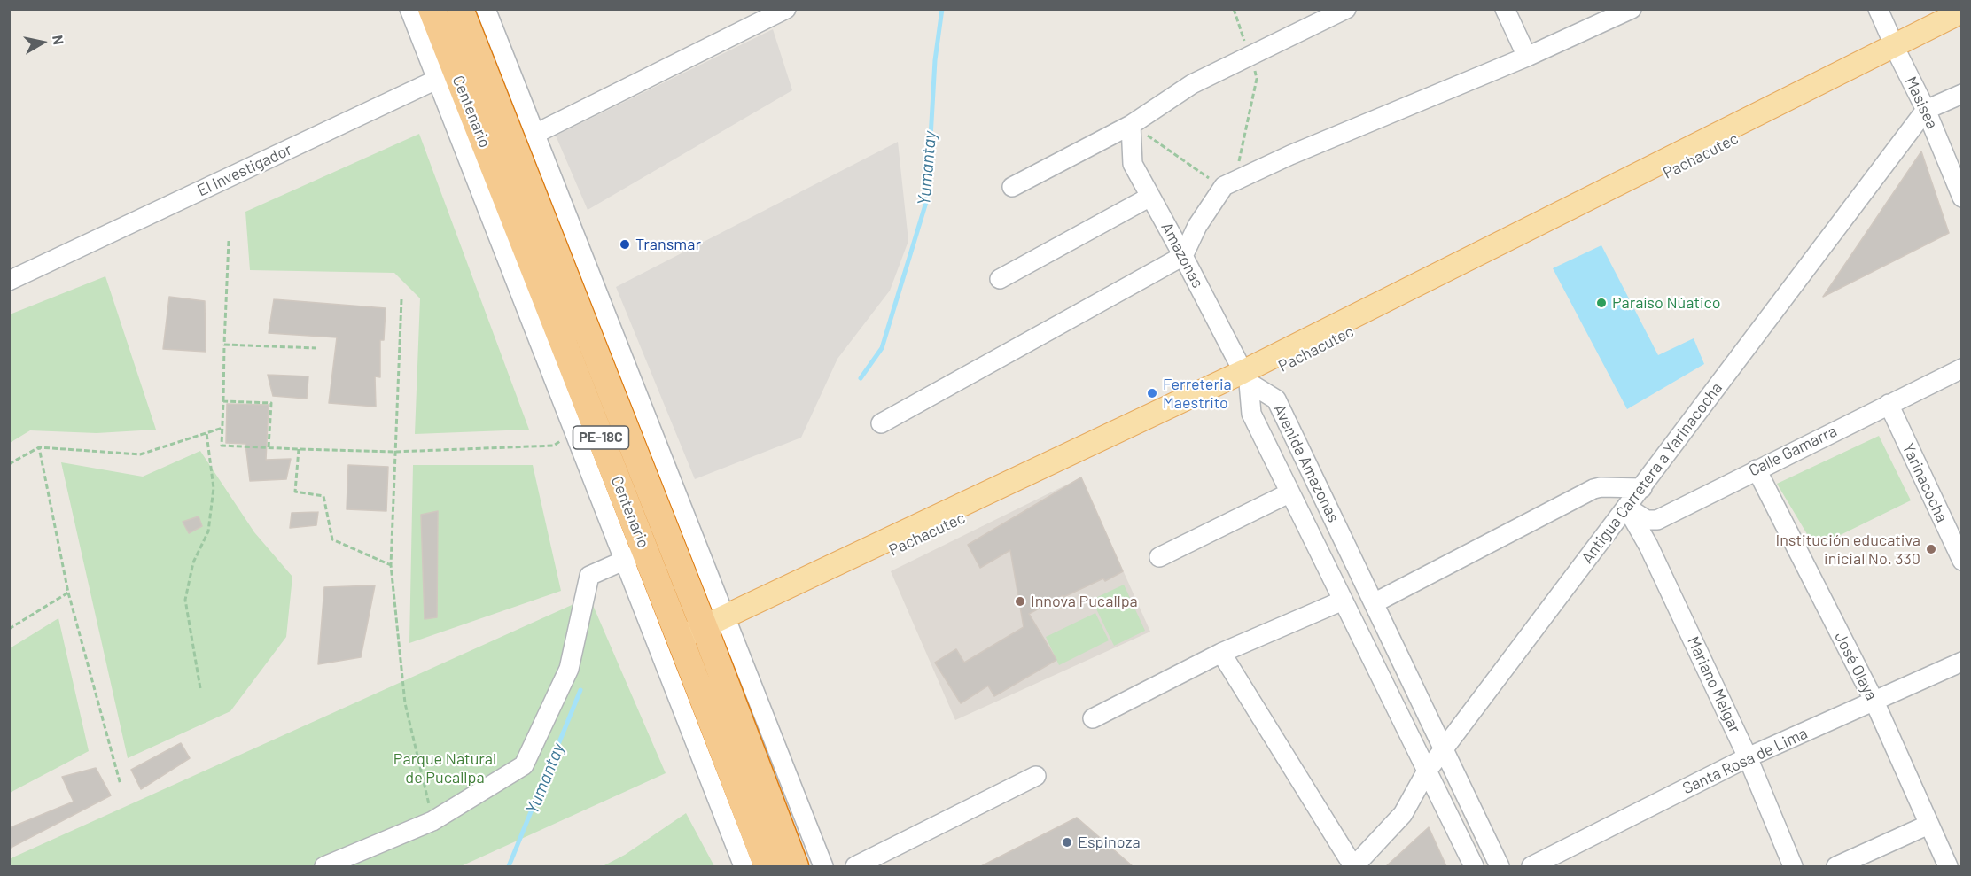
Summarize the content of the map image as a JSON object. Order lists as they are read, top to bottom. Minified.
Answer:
{"streets":{"highway":["Centenario","PE-18C"],"main road":["Pachacutec"],"street":["Masisea","El Investigador","Amazonas","Calle Gamarra","Avenida Amazonas","Antigua Carretera a Yarinacocha","Yarinacocha","José Olaya","Mariano Melgar","Santa Rosa de Lima"]},"crossings":[["Masisea","Pachacutec"],["Masisea","Antigua Carretera a Yarinacocha"],["Centenario","Pachacutec"],["Centenario","El Investigador"],["Pachacutec","Amazonas"],["Pachacutec","Avenida Amazonas"],["Amazonas","Avenida Amazonas"],["Calle Gamarra","Antigua Carretera a Yarinacocha"],["Calle Gamarra","Yarinacocha"],["Calle Gamarra","José Olaya"],["Calle Gamarra","Mariano Melgar"],["Avenida Amazonas","Antigua Carretera a Yarinacocha"],["Antigua Carretera a Yarinacocha","Mariano Melgar"],["José Olaya","Santa Rosa de Lima"],["Mariano Melgar","Santa Rosa de Lima"]],"water":["Yumantay"],"parks":["Parque Natural de Pucallpa"],"places":["Transmar","Paraíso Núatico","Ferreteria Maestrito","Institución educativa inicial No. 330","Innova Pucallpa","Espinoza"],"north":"right"}
